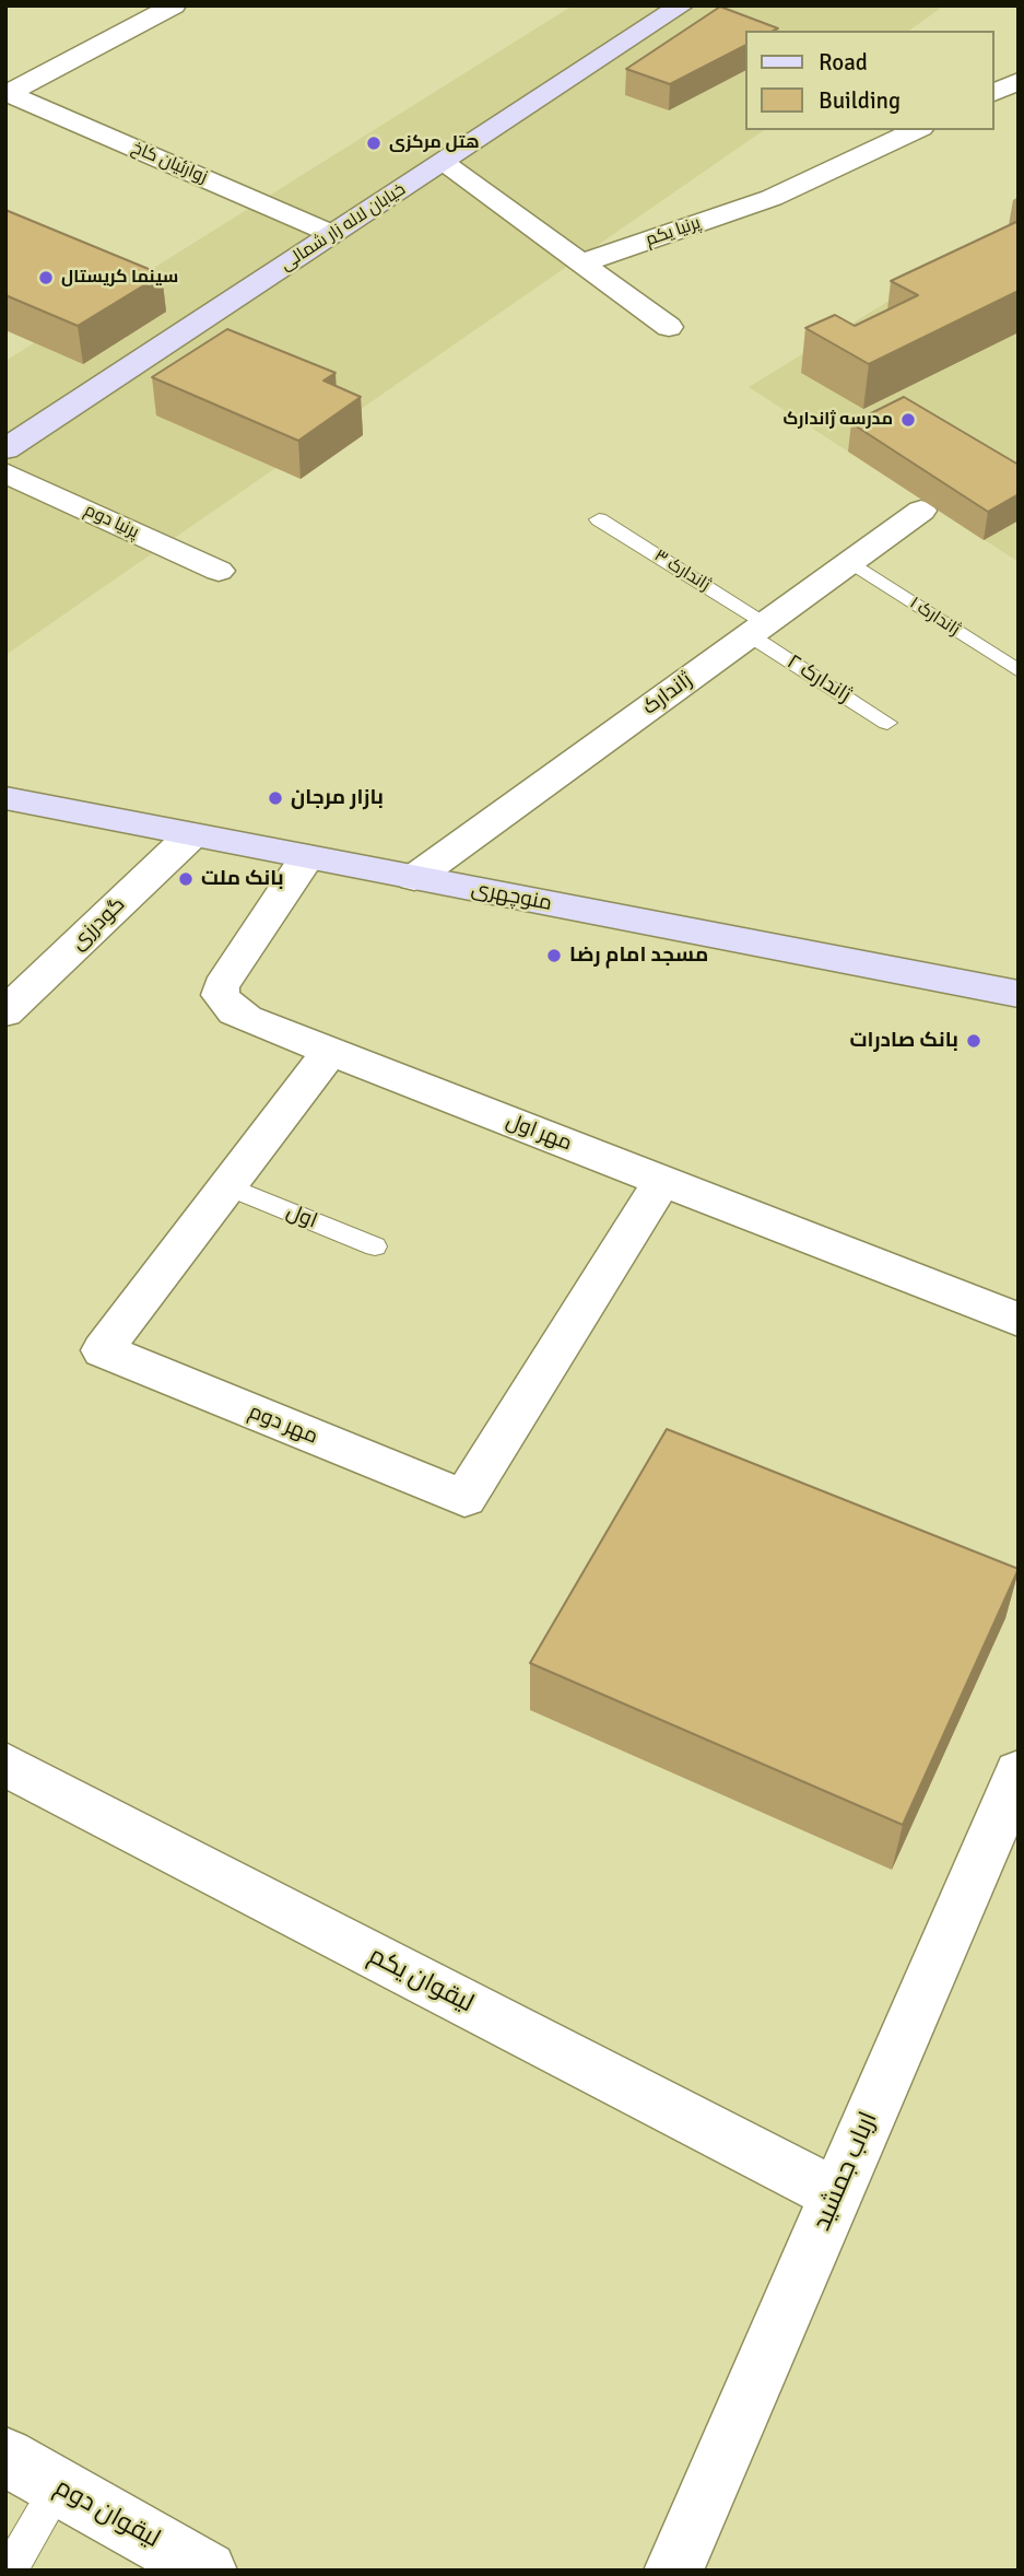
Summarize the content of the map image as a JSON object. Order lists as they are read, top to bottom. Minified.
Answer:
{"streets":{"main road":["خیابان لاله زار شمالی","منوچهری"],"street":["زوارئیان کاخ","پرنیا یکم","پرنیا دوم","ژاندارک","گودرزی","مهر اول","مهر دوم","لیقوان یکم","ارباب جمشید","لیقوان دوم"],"lane":["ژاندارک ۳","ژاندارک ۱","ژاندارک ۲","اول"]},"crossings":[["زوارئیان کاخ","خیابان لاله زار شمالی"],["ژاندارک ۳","ژاندارک ۲"],["ژاندارک ۳","ژاندارک"],["ژاندارک ۱","ژاندارک"],["ژاندارک ۲","ژاندارک"],["ژاندارک","منوچهری"],["منوچهری","گودرزی"],["منوچهری","مهر اول"],["مهر اول","مهر دوم"],["اول","مهر دوم"],["لیقوان یکم","ارباب جمشید"]],"places":["هتل مرکزی","سینما کریستال","مدرسه ژاندارک","بازار مرجان","بانک ملت","مسجد امام رضا","بانک صادرات"],"legend":["Road","Building"]}
